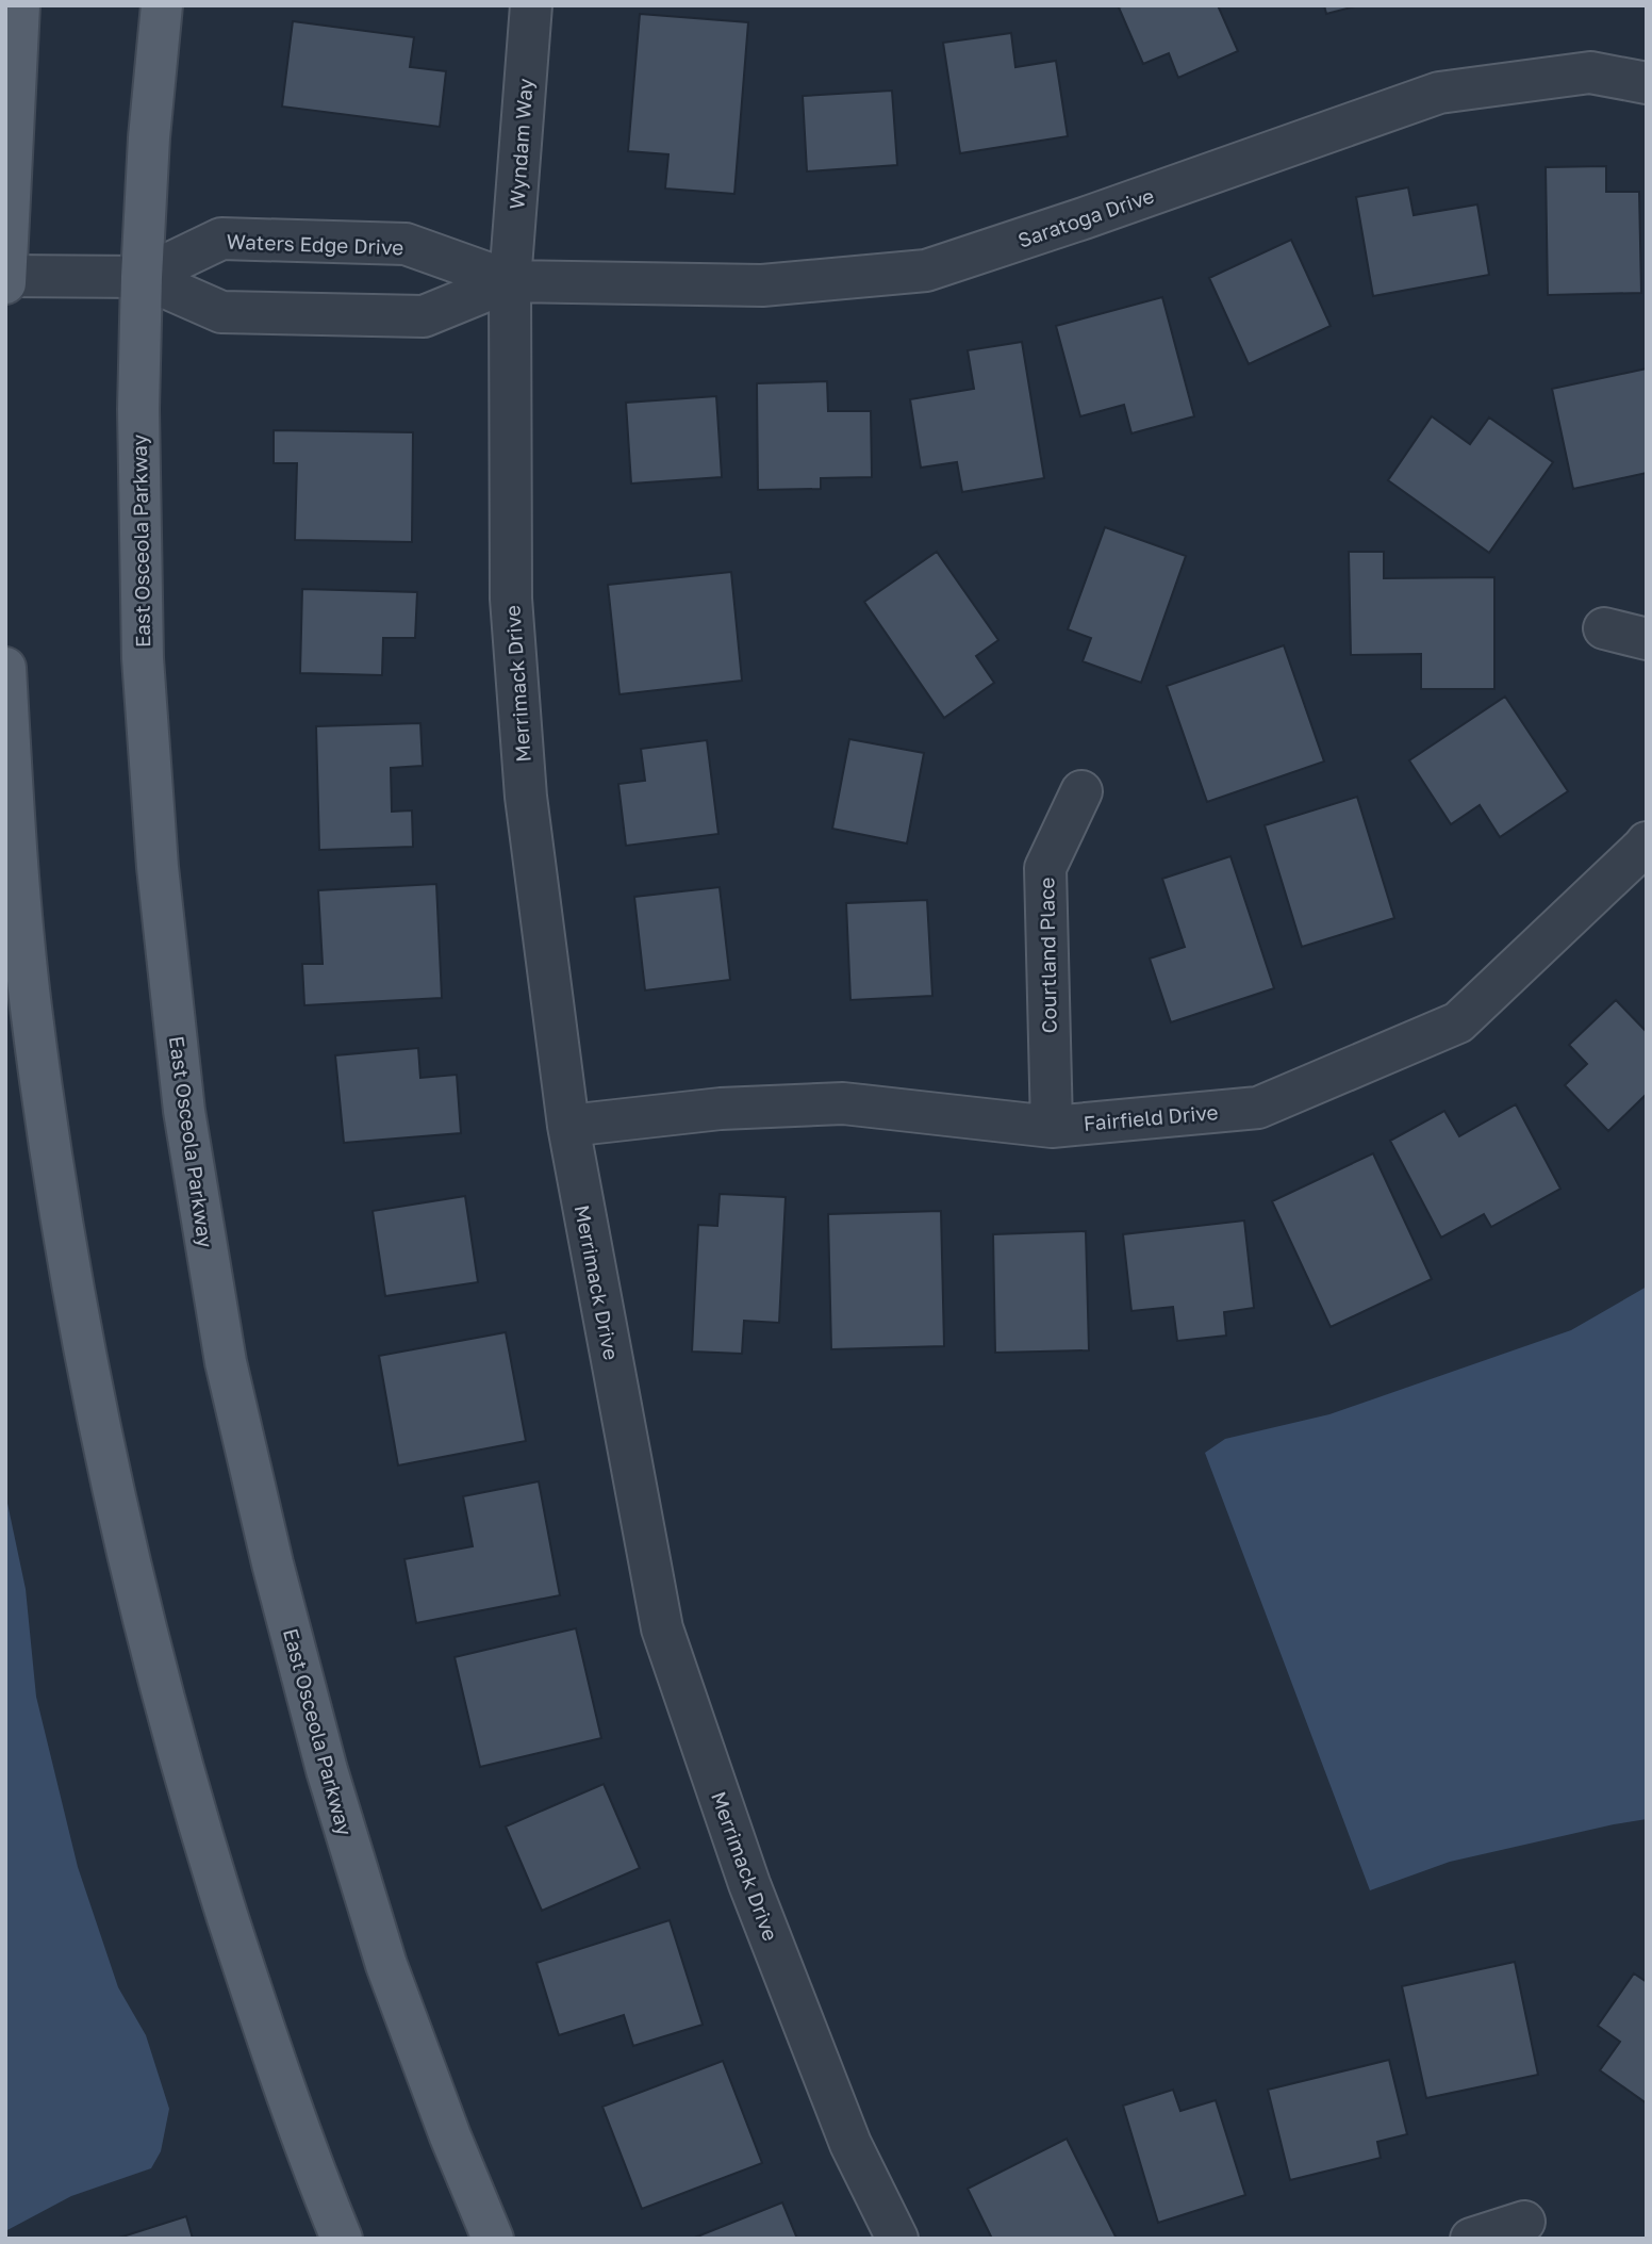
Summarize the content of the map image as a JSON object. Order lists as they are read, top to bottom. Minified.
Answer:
{"streets":{"main road":["East Osceola Parkway"],"street":["Wyndam Way","Saratoga Drive","Waters Edge Drive","Merrimack Drive","Courtland Place","Fairfield Drive"]},"crossings":[["Wyndam Way","Saratoga Drive"],["Wyndam Way","Waters Edge Drive"],["Wyndam Way","Merrimack Drive"],["Saratoga Drive","Waters Edge Drive"],["Saratoga Drive","Merrimack Drive"],["Waters Edge Drive","East Osceola Parkway"],["Waters Edge Drive","Merrimack Drive"],["Merrimack Drive","Fairfield Drive"],["Courtland Place","Fairfield Drive"]]}
